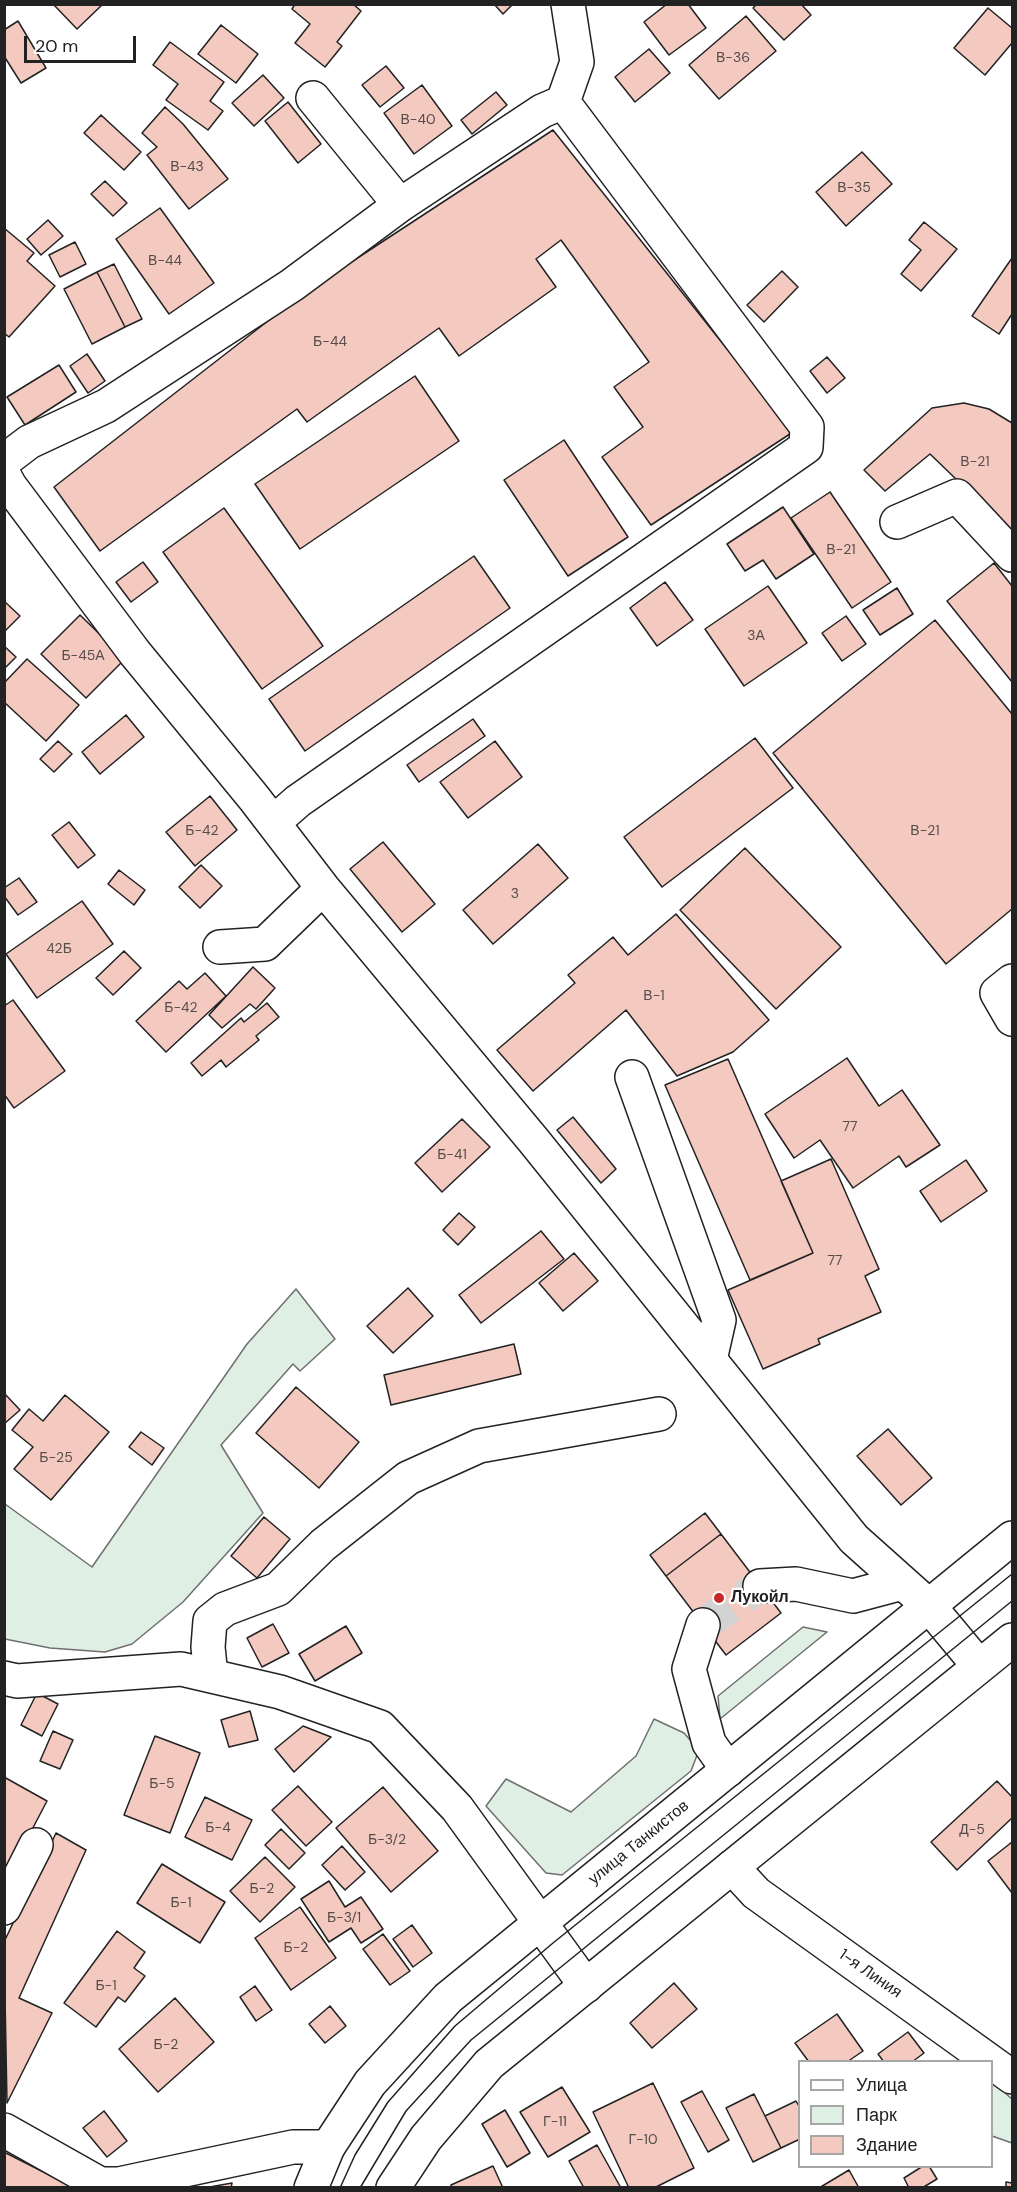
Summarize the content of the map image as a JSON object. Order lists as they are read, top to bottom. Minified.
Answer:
{"streets":{"street":["улица Танкистов","1-я Линия"]},"places":["Лукойл"],"house_numbers":["В-36","В-40","В-43","В-35","В-44","Б-44","В-21","В-21","3А","Б-45А","Б-42","В-21","3","42Б","В-1","Б-42","77","Б-41","77","Б-25","Б-5","Б-4","Д-5","Б-3/2","Б-2","Б-1","Б-3/1","Б-2","Б-1","Б-2","Г-11","Г-10"],"legend":["Улица","Парк","Здание"],"scale_bar":"20 m"}
